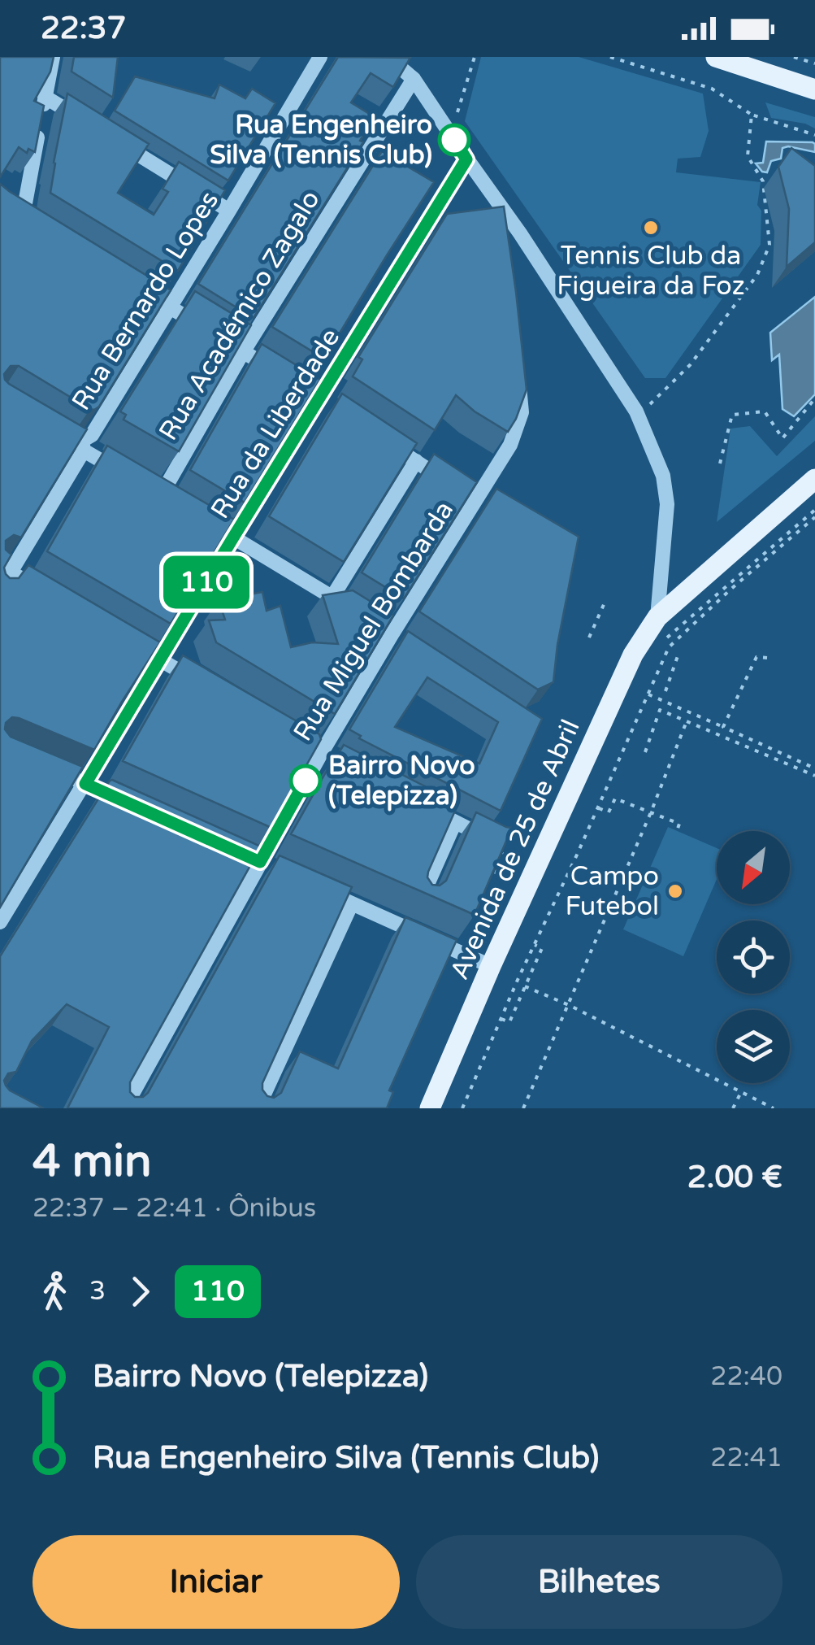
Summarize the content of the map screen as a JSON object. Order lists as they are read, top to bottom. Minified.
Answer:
{"streets":{"main road":["Avenida de 25 de Abril"],"street":["Rua Bernardo Lopes","Rua Académico Zagalo","Rua da Liberdade","Rua Miguel Bombarda"]},"places":["Rua Engenheiro Silva (Tennis Club)","Tennis Club da Figueira da Foz","Bairro Novo (Telepizza)","Campo Futebol"],"lines":["bus line 110"],"north":"bottom left","page":{"status":"22:37","on_map":"110","heading":["4 min","22:37 – 22:41 · Ônibus","2.00 €"],"legs":["3","110"],"list":[{"name":"Bairro Novo (Telepizza)","value":"22:40"},{"name":"Rua Engenheiro Silva (Tennis Club)","value":"22:41"}],"buttons":["Iniciar","Bilhetes"]}}
